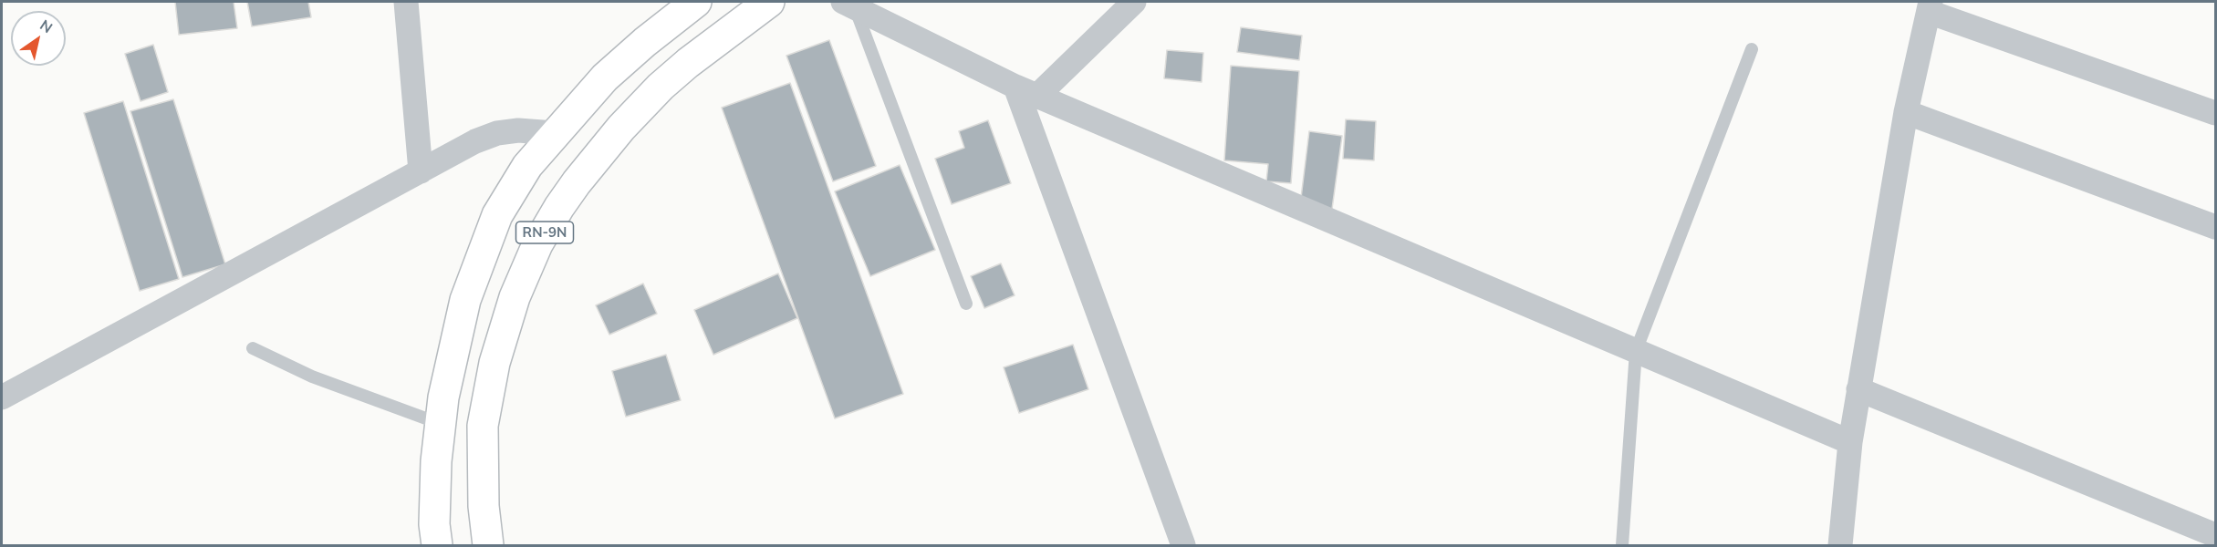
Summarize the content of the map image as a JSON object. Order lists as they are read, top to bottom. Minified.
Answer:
{"streets":{"main road":["RN-9N"]},"north":"top right"}
